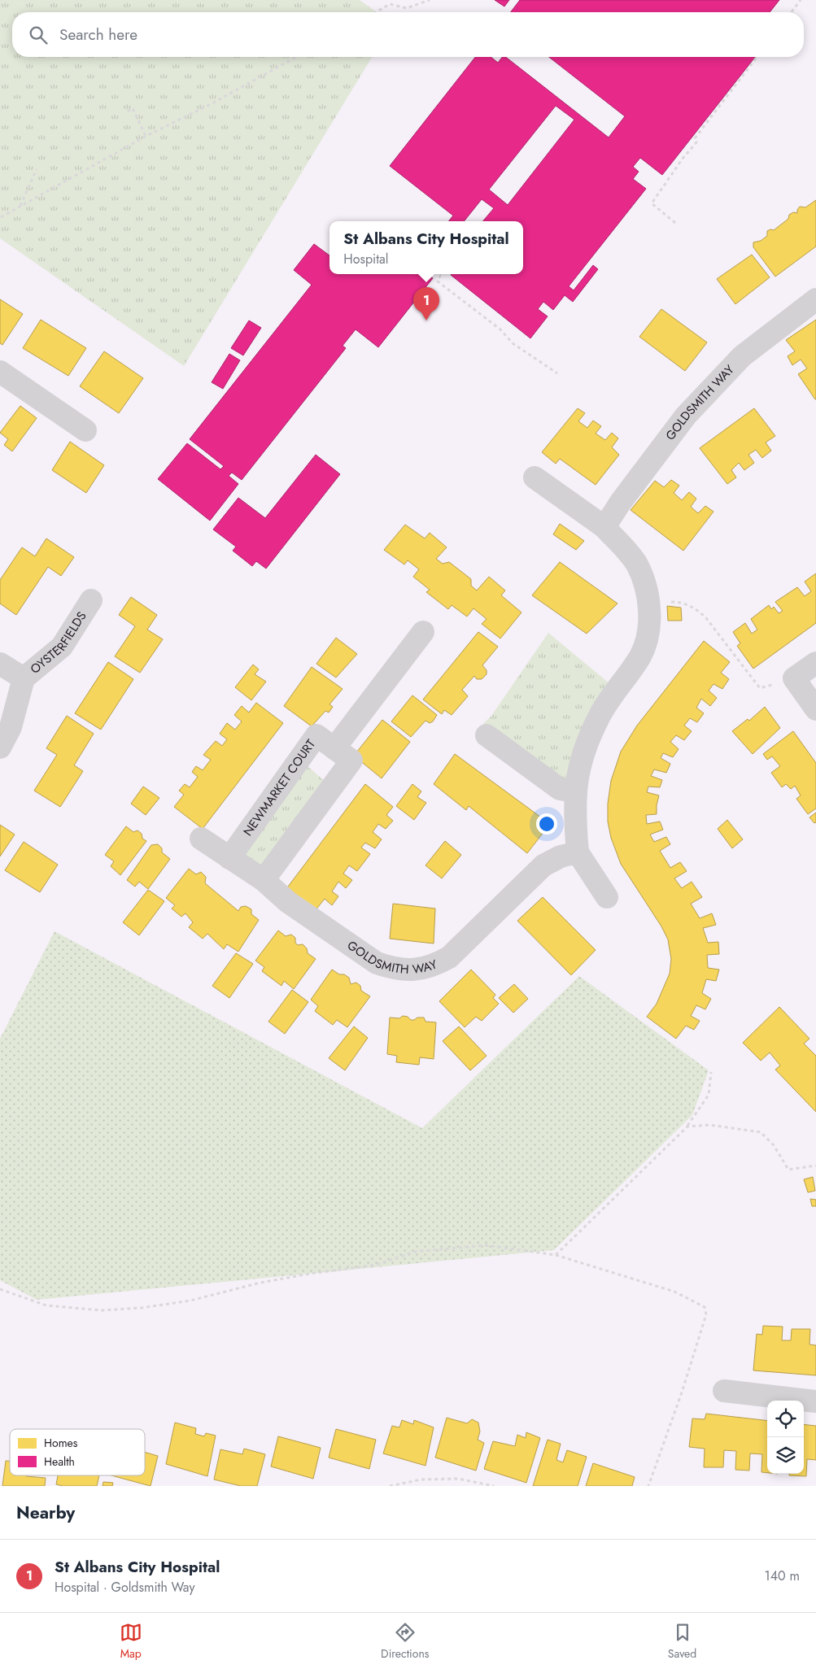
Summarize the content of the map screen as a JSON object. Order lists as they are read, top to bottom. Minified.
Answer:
{"streets":{"street":["GOLDSMITH WAY","OYSTERFIELDS","NEWMARKET COURT"]},"crossings":[["GOLDSMITH WAY","NEWMARKET COURT"]],"legend":["Homes","Health"],"page":{"search":"Search here","popup":["St Albans City Hospital","Hospital"],"pins":"1","heading":"Nearby","list":[{"mark":"1","name":"St Albans City Hospital","note":"Hospital · Goldsmith Way","value":"140 m"}],"nav":["Map","Directions","Saved"]}}
